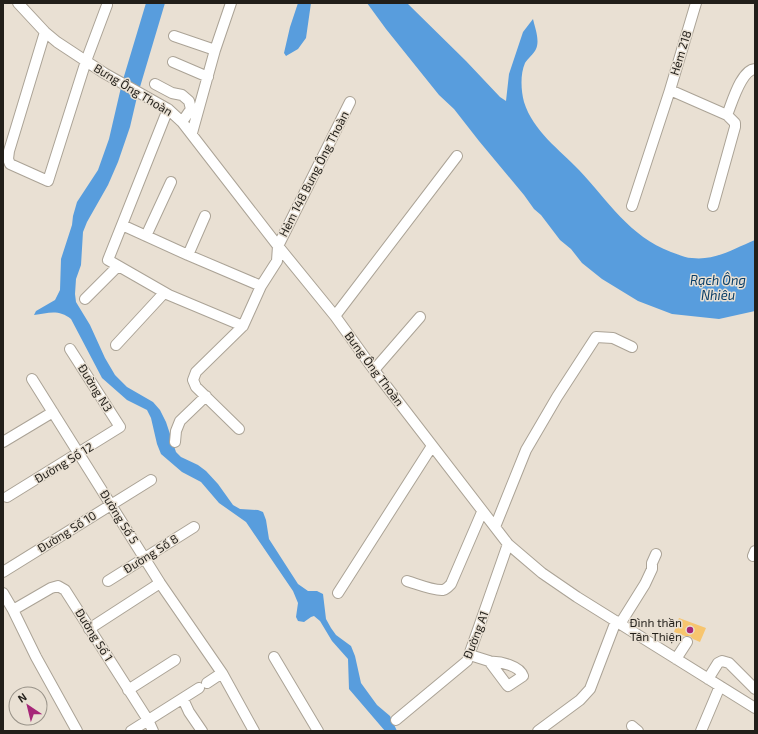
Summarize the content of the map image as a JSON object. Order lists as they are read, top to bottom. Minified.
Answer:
{"streets":{"street":["Hẻm 218","Bưng Ông Thoàn","Hẻm 148 Bưng Ông Thoàn","Đường N3","Đường Số 12","Đường Số 5","Đường Số 10","Đường Số 8","Đường Số 1","Đường A1"]},"crossings":[["Bưng Ông Thoàn","Hẻm 148 Bưng Ông Thoàn"],["Bưng Ông Thoàn","Đường A1"],["Đường N3","Đường Số 12"],["Đường Số 12","Đường Số 5"],["Đường Số 5","Đường Số 10"],["Đường Số 5","Đường Số 8"]],"water":["Rạch Ông Nhiêu"],"places":["Đình thần Tân Thiện"],"north":"top left"}
